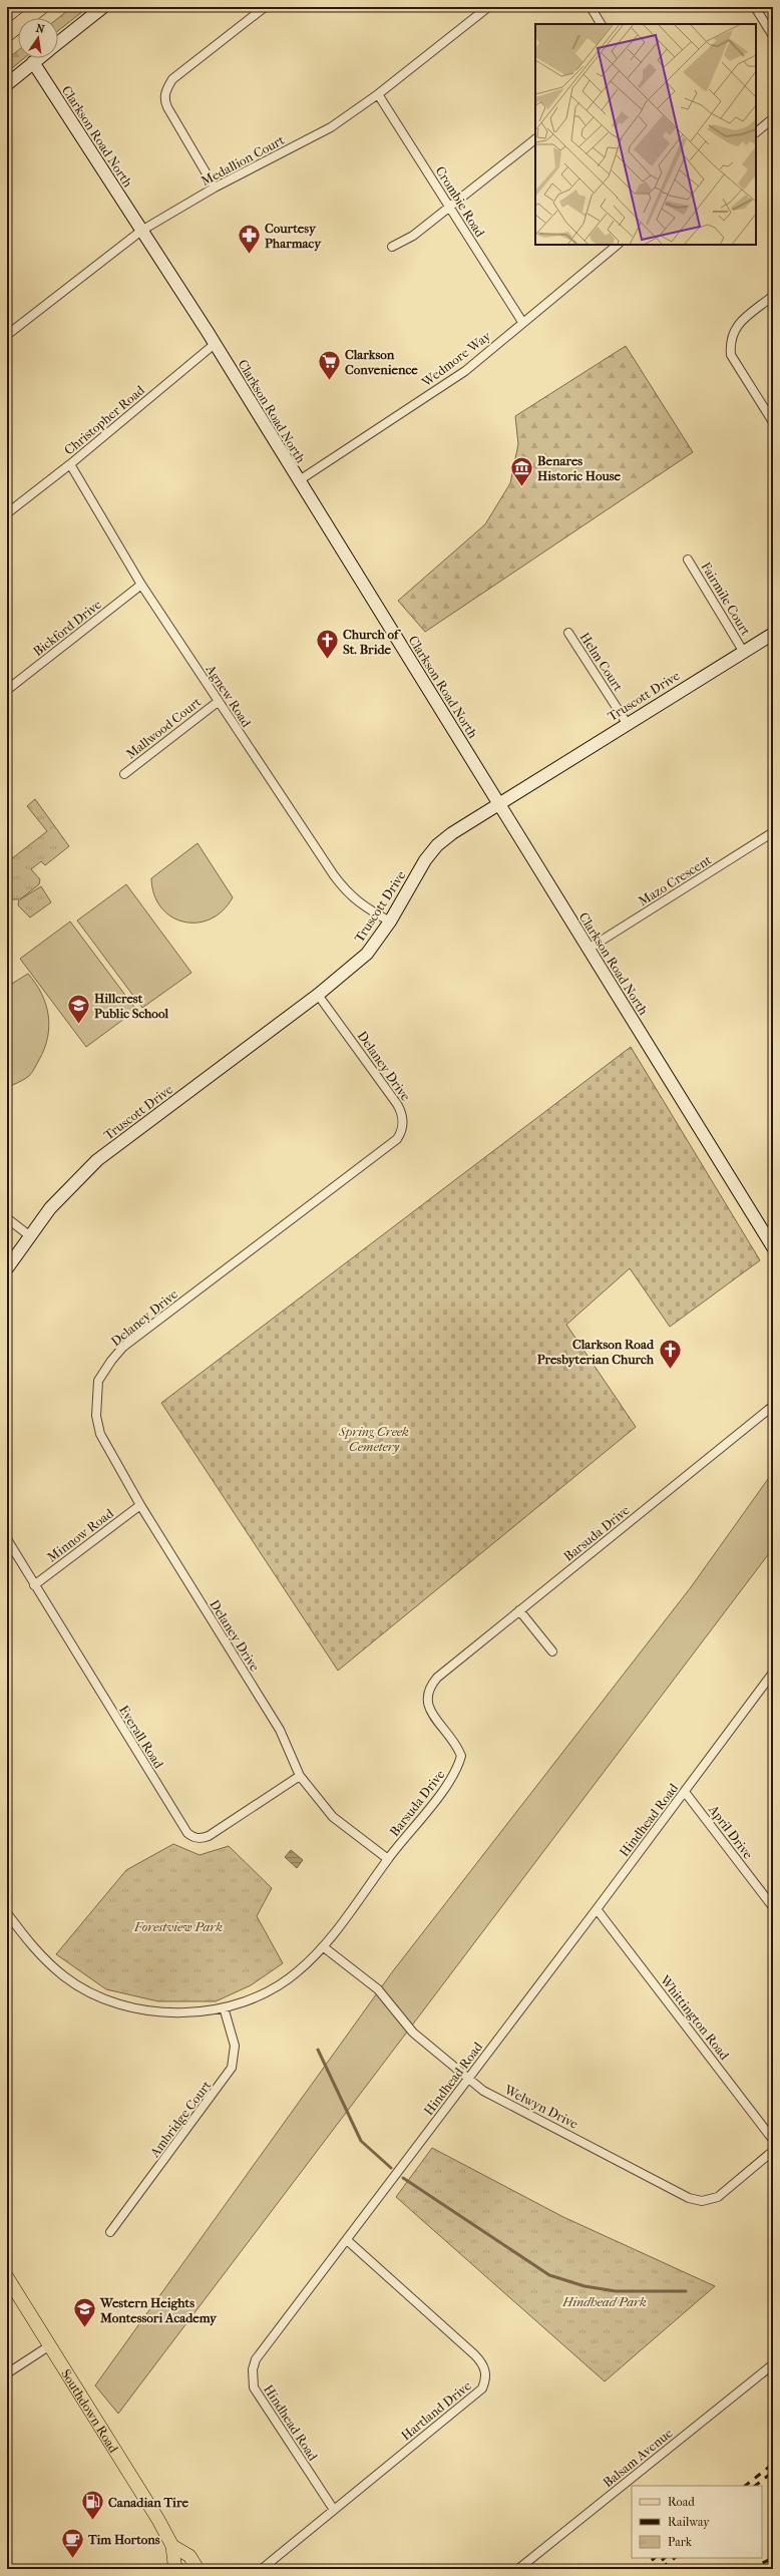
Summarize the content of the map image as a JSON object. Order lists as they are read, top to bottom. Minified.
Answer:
{"streets":{"main road":["Southdown Road"],"street":["Clarkson Road North","Medallion Court","Crombie Road","Wedmore Way","Christopher Road","Fairmile Court","Bickford Drive","Helm Court","Agnew Road","Truscott Drive","Mallwood Court","Mazo Crescent","Delaney Drive","Barsuda Drive","Minnow Road","Everall Road","Hindhead Road","April Drive","Whittington Road","Welwyn Drive","Ambridge Court","Hartland Drive","Balsam Avenue"]},"crossings":[["Clarkson Road North","Medallion Court"],["Clarkson Road North","Wedmore Way"],["Clarkson Road North","Christopher Road"],["Clarkson Road North","Truscott Drive"],["Clarkson Road North","Mazo Crescent"],["Medallion Court","Crombie Road"],["Crombie Road","Wedmore Way"],["Christopher Road","Agnew Road"],["Fairmile Court","Truscott Drive"],["Bickford Drive","Agnew Road"],["Helm Court","Truscott Drive"],["Agnew Road","Truscott Drive"],["Agnew Road","Mallwood Court"],["Truscott Drive","Delaney Drive"],["Delaney Drive","Barsuda Drive"],["Delaney Drive","Minnow Road"],["Delaney Drive","Everall Road"],["Barsuda Drive","Welwyn Drive"],["Barsuda Drive","Ambridge Court"],["Minnow Road","Everall Road"],["Hindhead Road","April Drive"],["Hindhead Road","Whittington Road"],["Hindhead Road","Welwyn Drive"],["Hindhead Road","Hartland Drive"]],"parks":["Spring Creek Cemetery","Forestview Park","Hindhead Park"],"places":{"pharmacy":["Courtesy Pharmacy"],"supermarket":["Clarkson Convenience"],"museum":["Benares Historic House"],"church":["Church of St. Bride","Clarkson Road Presbyterian Church"],"school or university":["Hillcrest Public School","Western Heights Montessori Academy"],"fuel station":["Canadian Tire"],"cafe":["Tim Hortons"]},"legend":["Road","Railway","Park"],"north":"top"}
